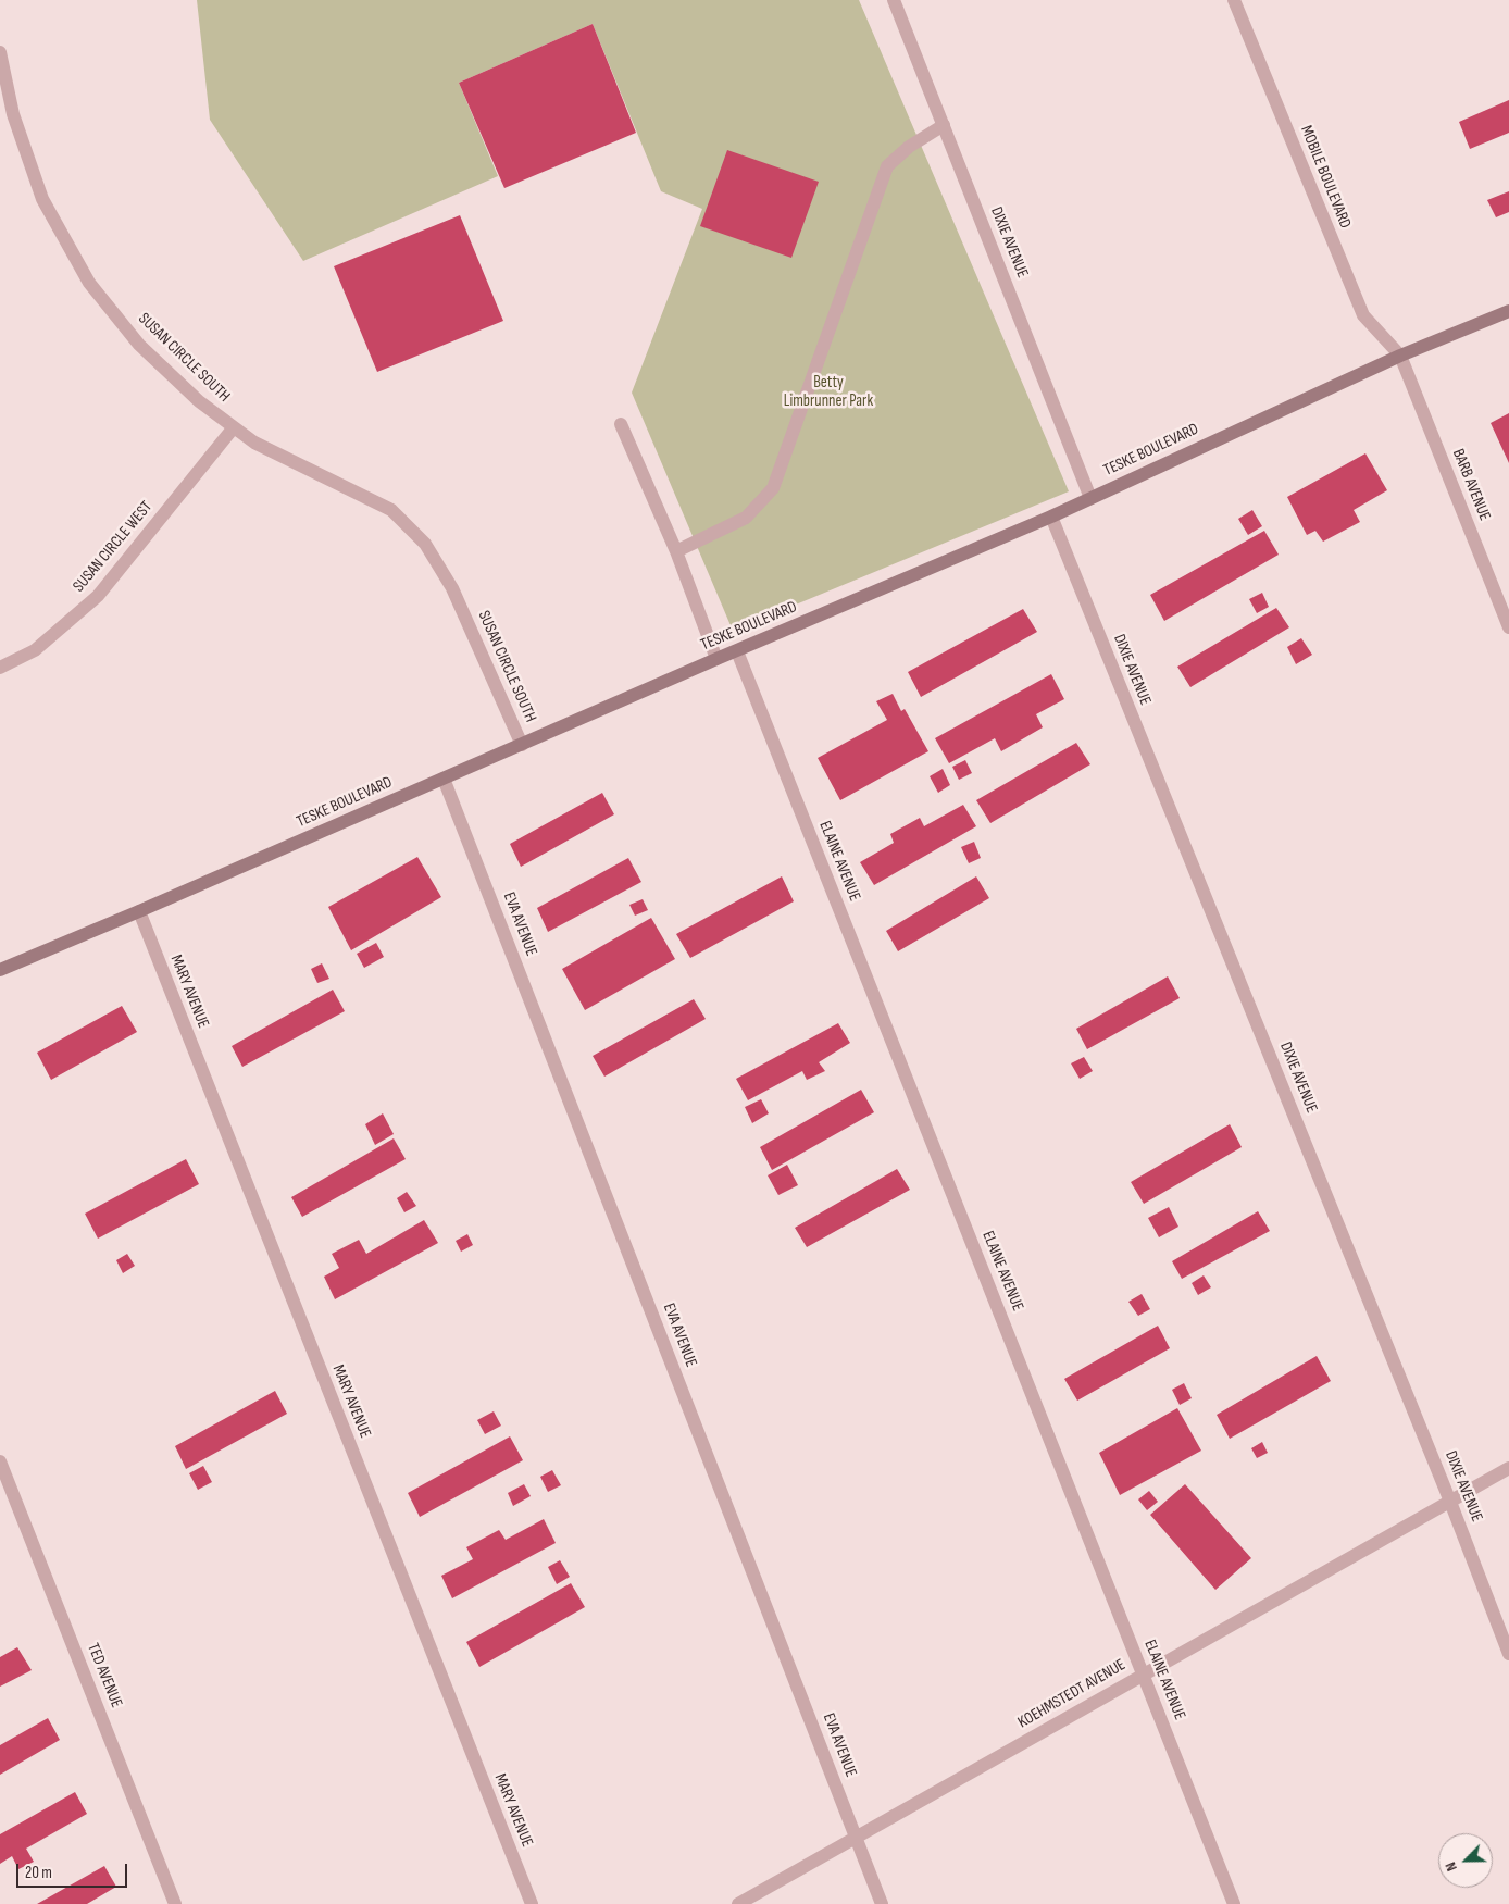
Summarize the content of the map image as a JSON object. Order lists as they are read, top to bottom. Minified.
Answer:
{"streets":{"street":["MOBILE BOULEVARD","DIXIE AVENUE","SUSAN CIRCLE SOUTH","TESKE BOULEVARD","BARB AVENUE","SUSAN CIRCLE WEST","ELAINE AVENUE","EVA AVENUE","MARY AVENUE","TED AVENUE","KOEHMSTEDT AVENUE"]},"crossings":[["MOBILE BOULEVARD","TESKE BOULEVARD"],["MOBILE BOULEVARD","BARB AVENUE"],["DIXIE AVENUE","TESKE BOULEVARD"],["DIXIE AVENUE","KOEHMSTEDT AVENUE"],["SUSAN CIRCLE SOUTH","TESKE BOULEVARD"],["SUSAN CIRCLE SOUTH","SUSAN CIRCLE WEST"],["TESKE BOULEVARD","BARB AVENUE"],["TESKE BOULEVARD","ELAINE AVENUE"],["TESKE BOULEVARD","EVA AVENUE"],["TESKE BOULEVARD","MARY AVENUE"],["ELAINE AVENUE","KOEHMSTEDT AVENUE"],["EVA AVENUE","KOEHMSTEDT AVENUE"]],"parks":["Betty Limbrunner Park"],"scale_bar":"20 m","north":"bottom left"}
